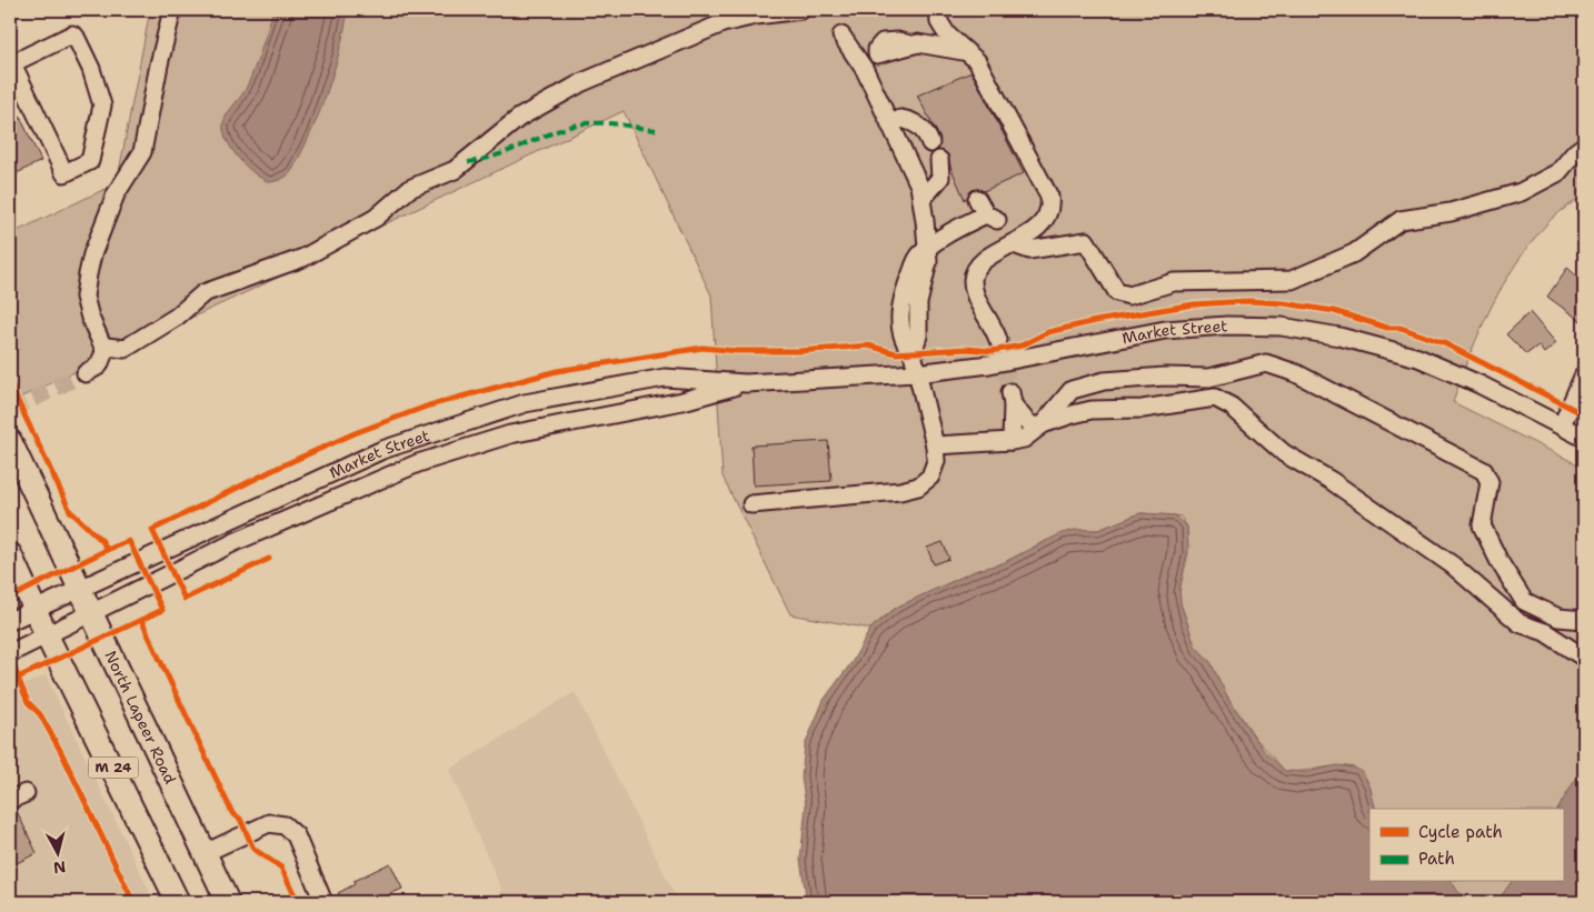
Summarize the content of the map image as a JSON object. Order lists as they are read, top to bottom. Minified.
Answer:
{"streets":{"main road":["North Lapeer Road","M 24"],"street":["Market Street"]},"crossings":[["Market Street","North Lapeer Road"],["Market Street","M 24"]],"legend":["Cycle path","Path"],"north":"bottom"}
